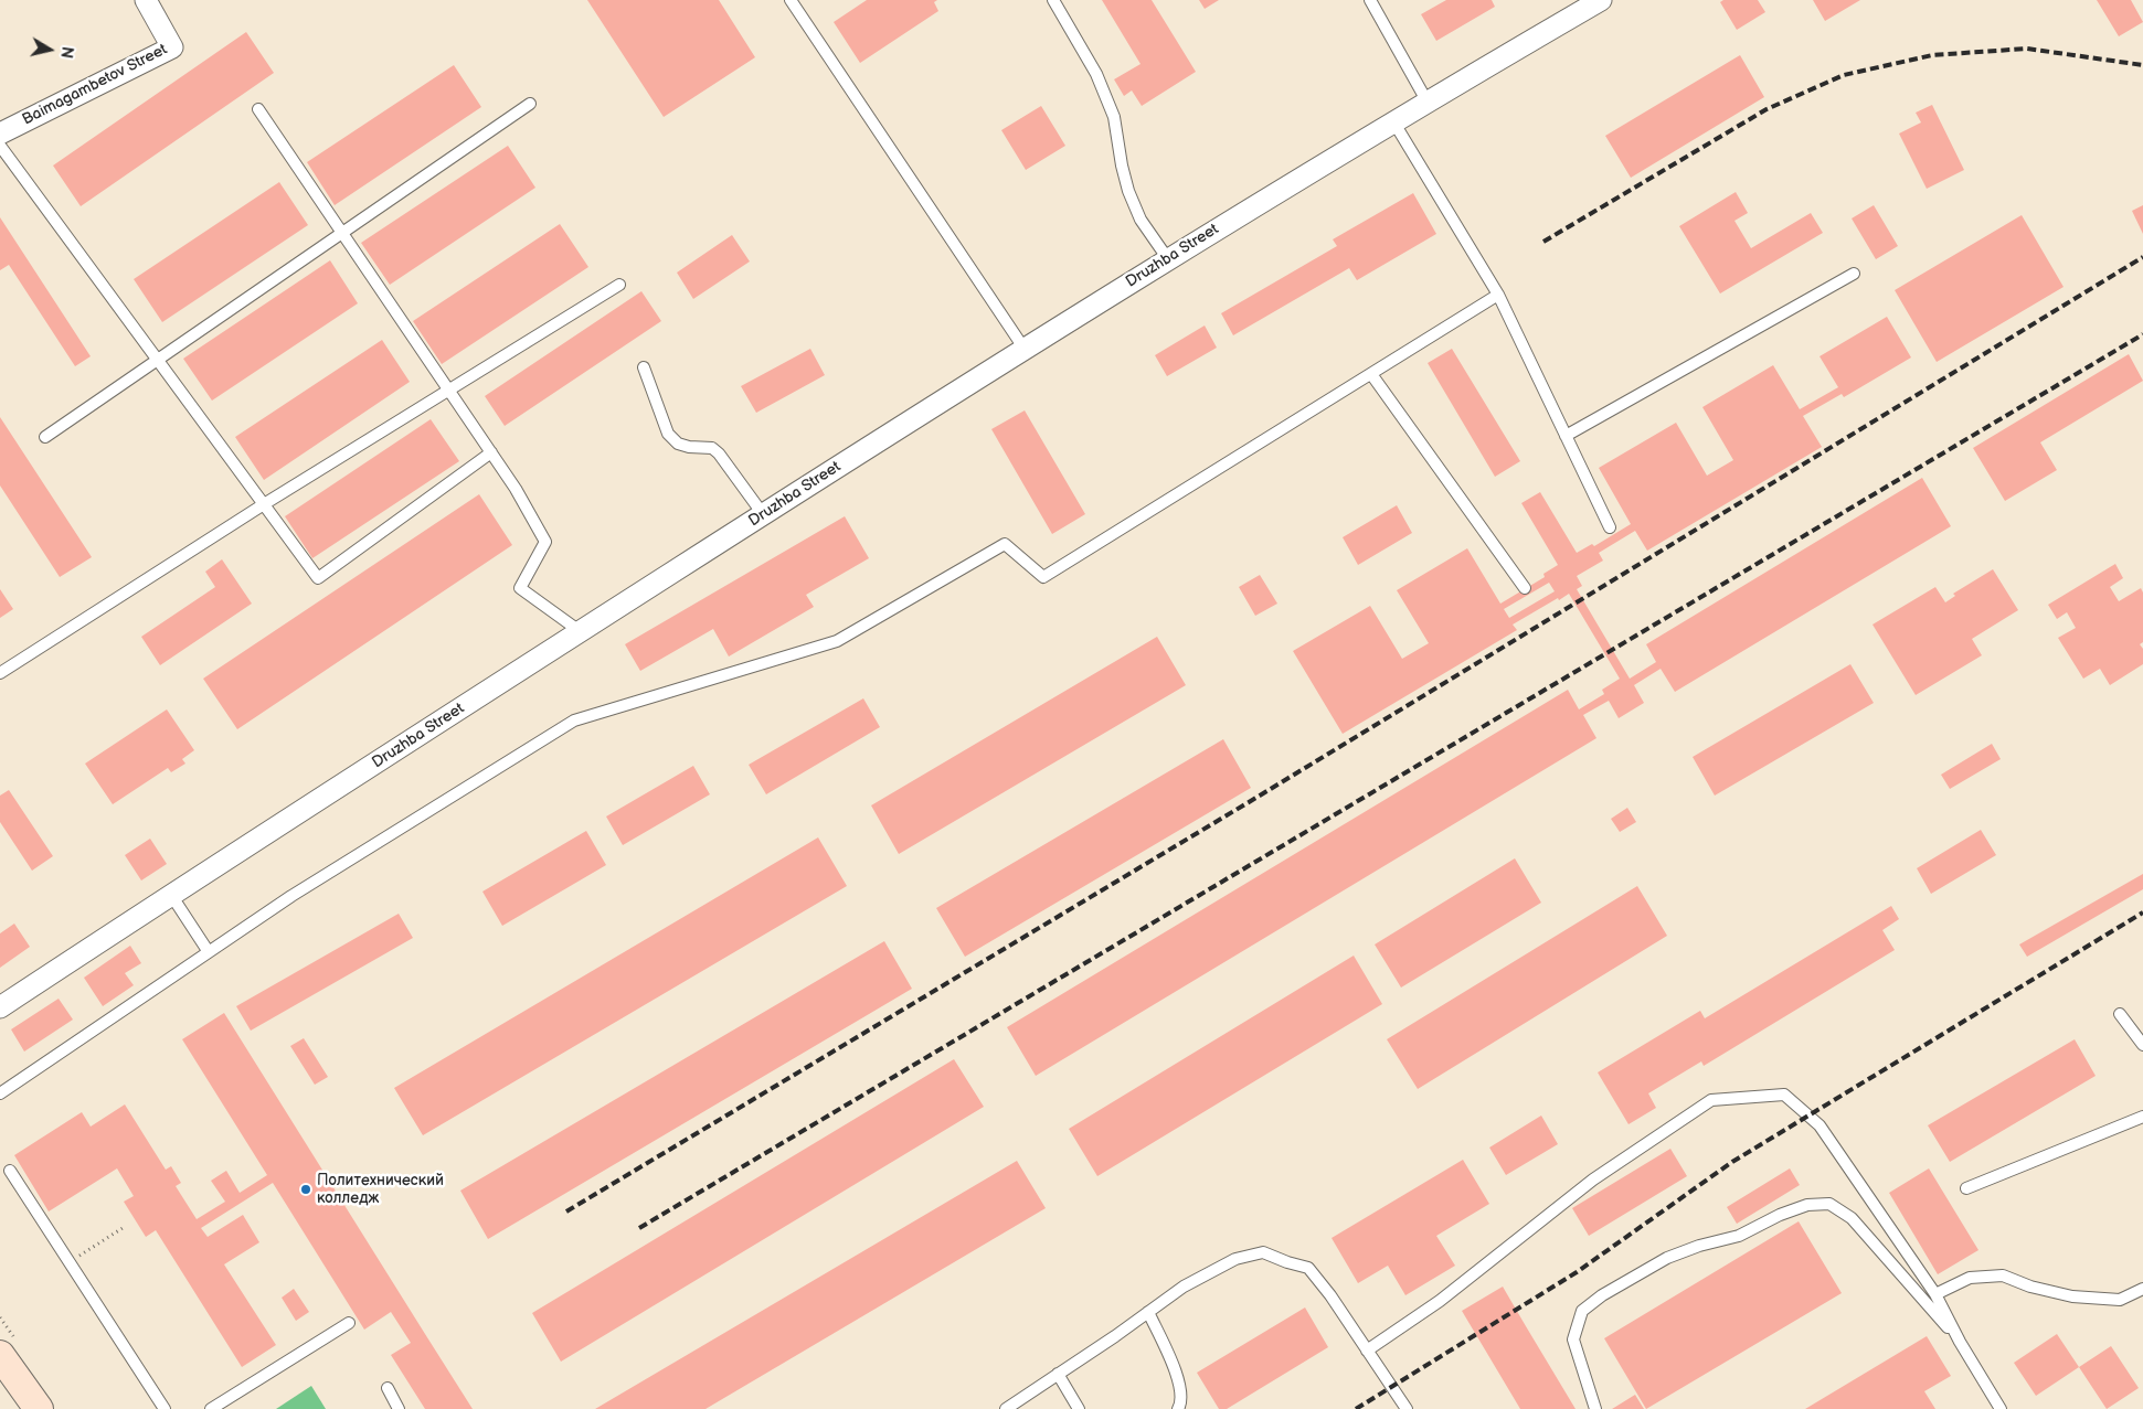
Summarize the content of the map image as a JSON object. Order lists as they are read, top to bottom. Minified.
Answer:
{"streets":{"street":["Baimagambetov Street","Druzhba Street"]},"places":["Политехнический колледж"],"north":"right"}
